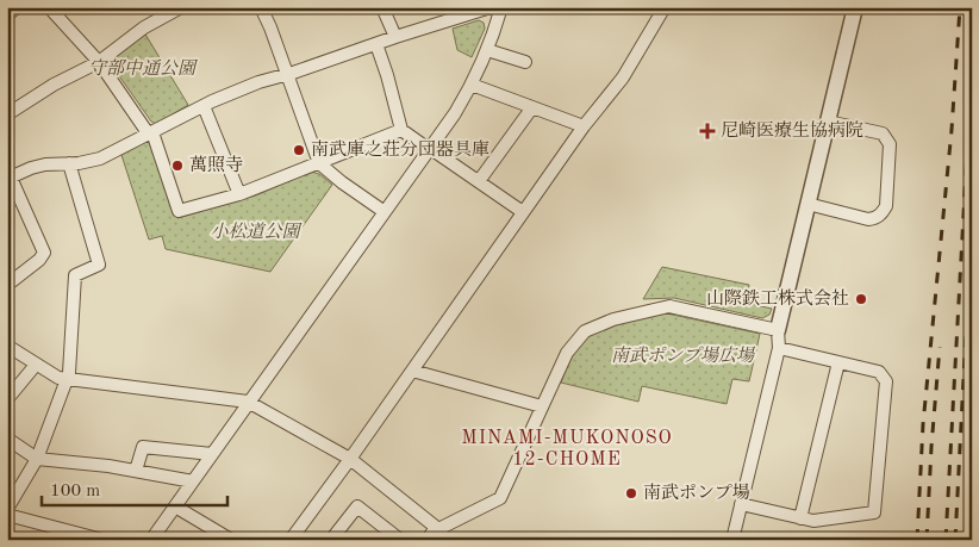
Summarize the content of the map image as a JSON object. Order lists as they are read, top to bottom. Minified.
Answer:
{"districts":["MINAMI-MUKONOSO 12-CHOME"],"parks":["守部中通公園","小松道公園","南武ポンプ場広場"],"places":{"health":["尼崎医療生協病院"],"other":["南武庫之荘分団器具庫","萬照寺","山際鉄工株式会社","南武ポンプ場"]},"scale_bar":"100 m"}
